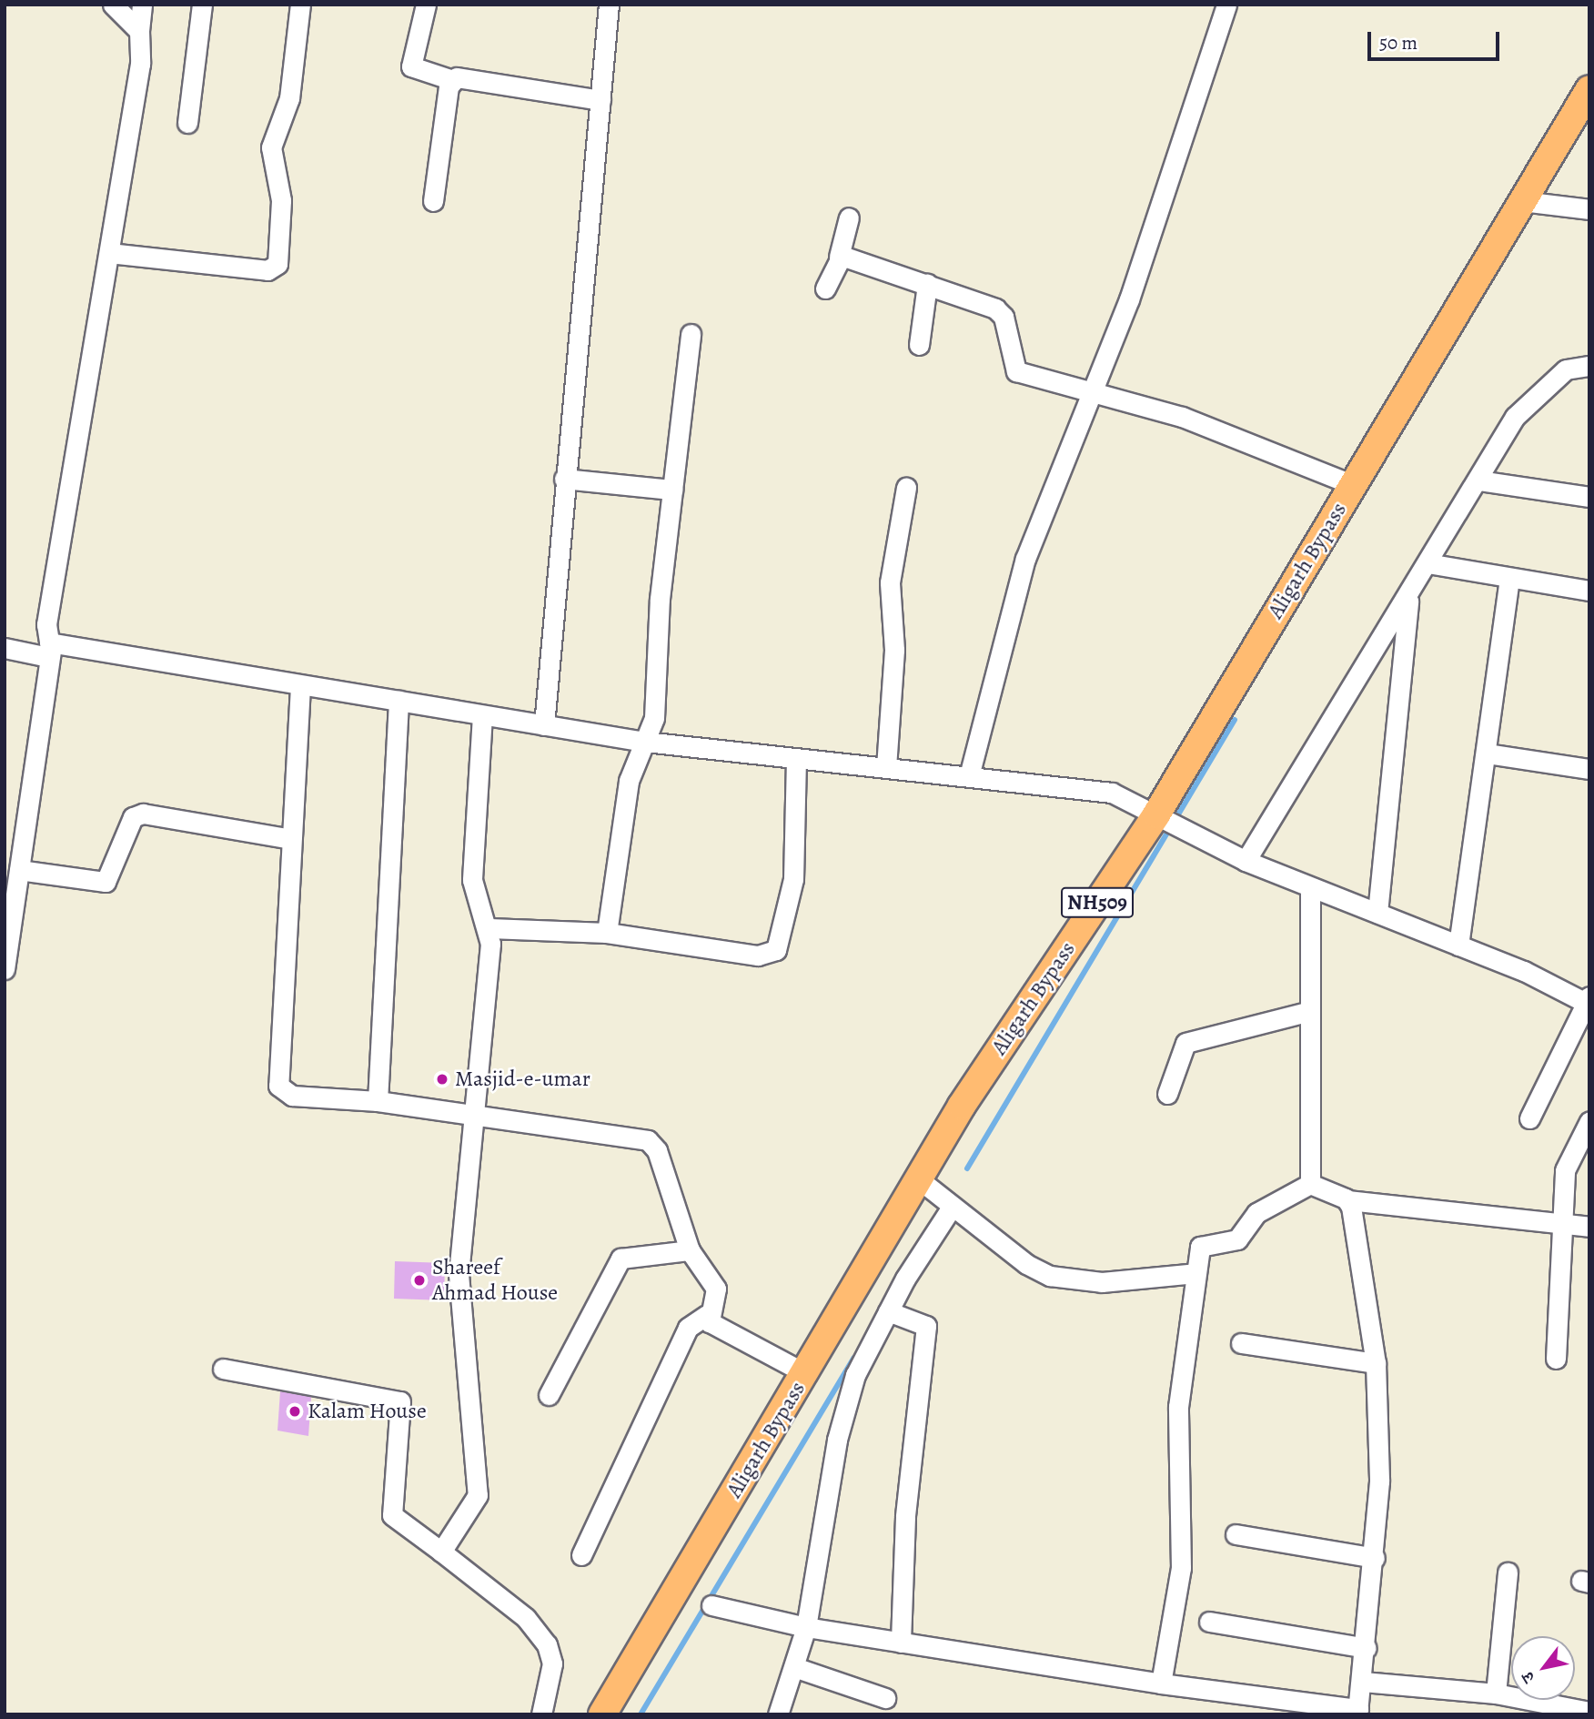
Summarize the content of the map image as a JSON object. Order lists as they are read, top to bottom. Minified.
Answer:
{"streets":{"highway":["Aligarh Bypass","NH509"]},"places":["Masjid-e-umar","Shareef Ahmad House","Kalam House"],"scale_bar":"50 m","north":"bottom left"}
